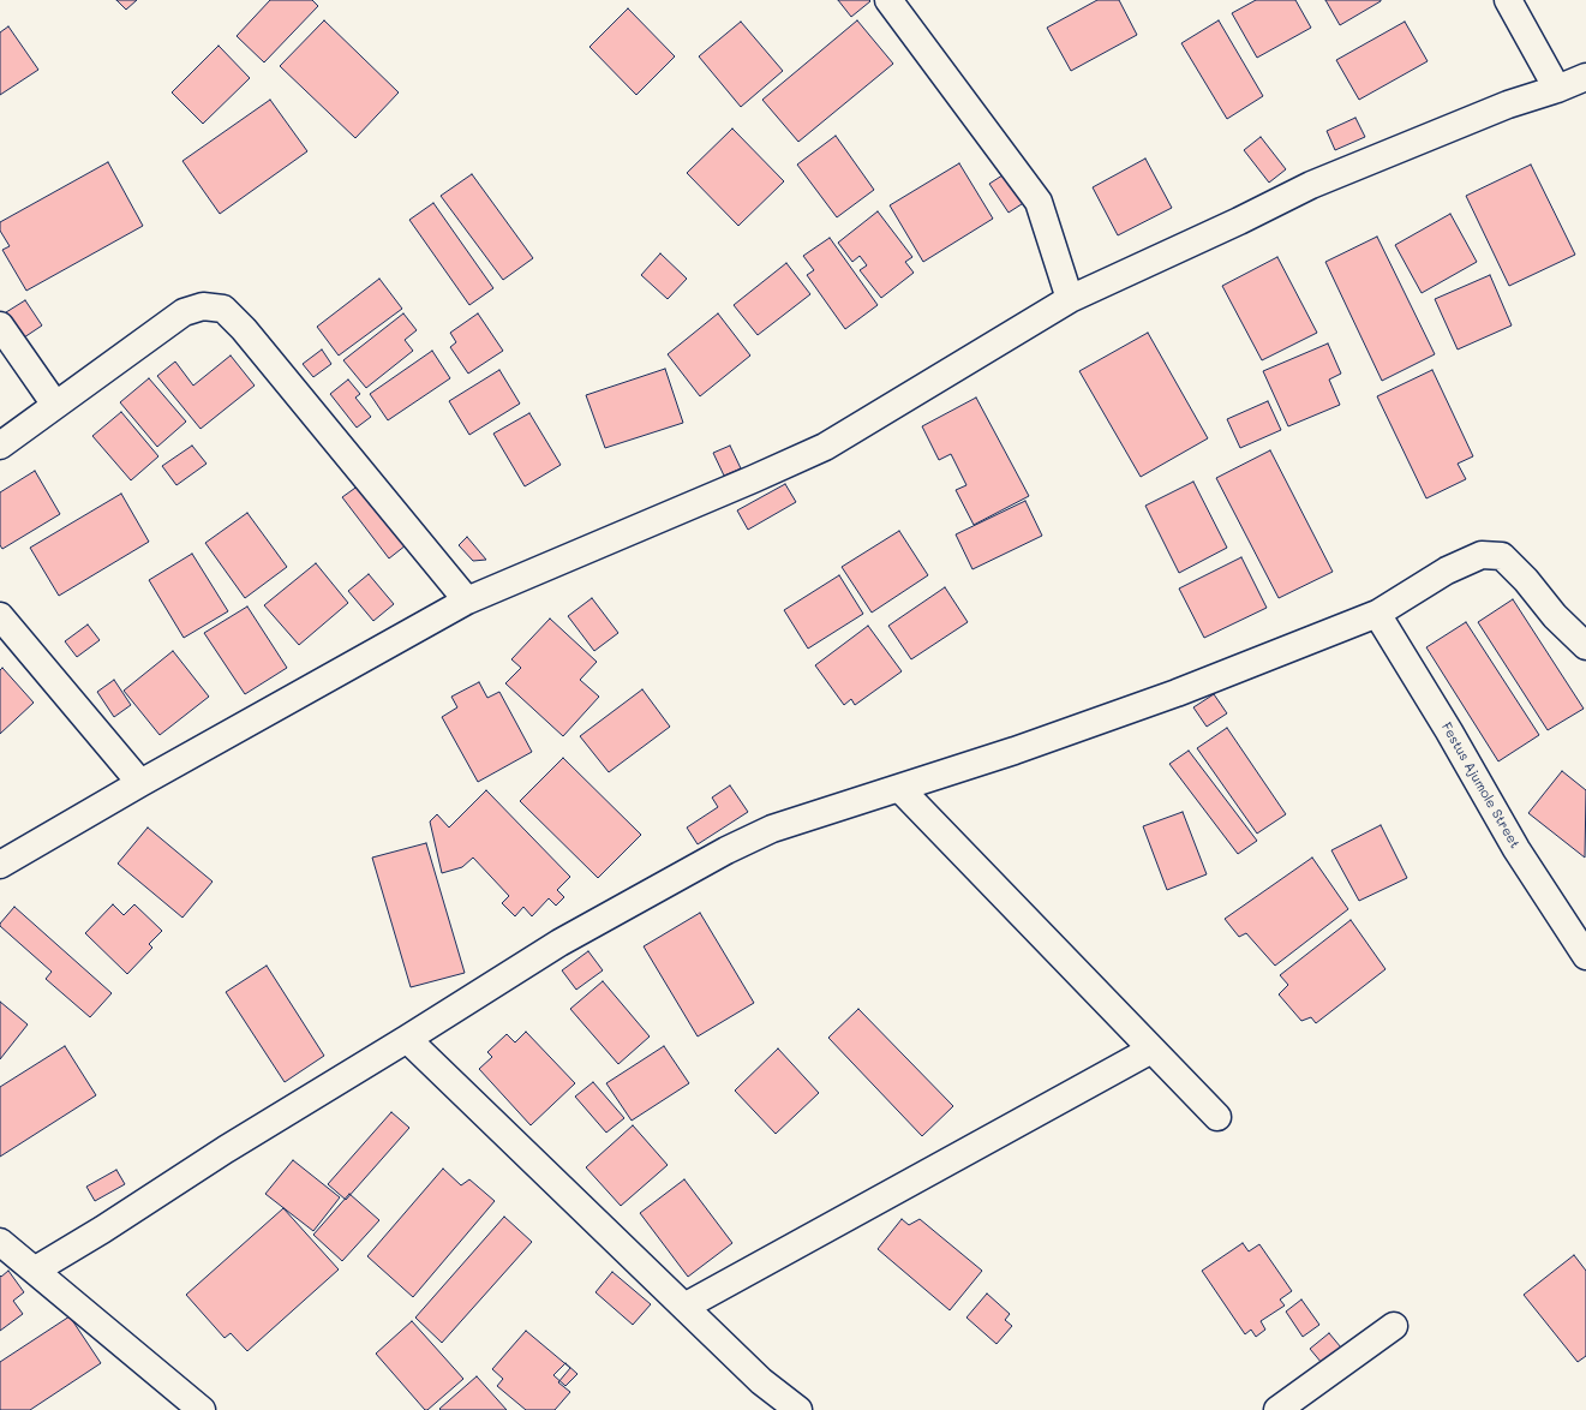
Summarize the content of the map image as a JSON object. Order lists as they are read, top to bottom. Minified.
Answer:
{"streets":{"street":["Festus Ajumole Street"]}}
